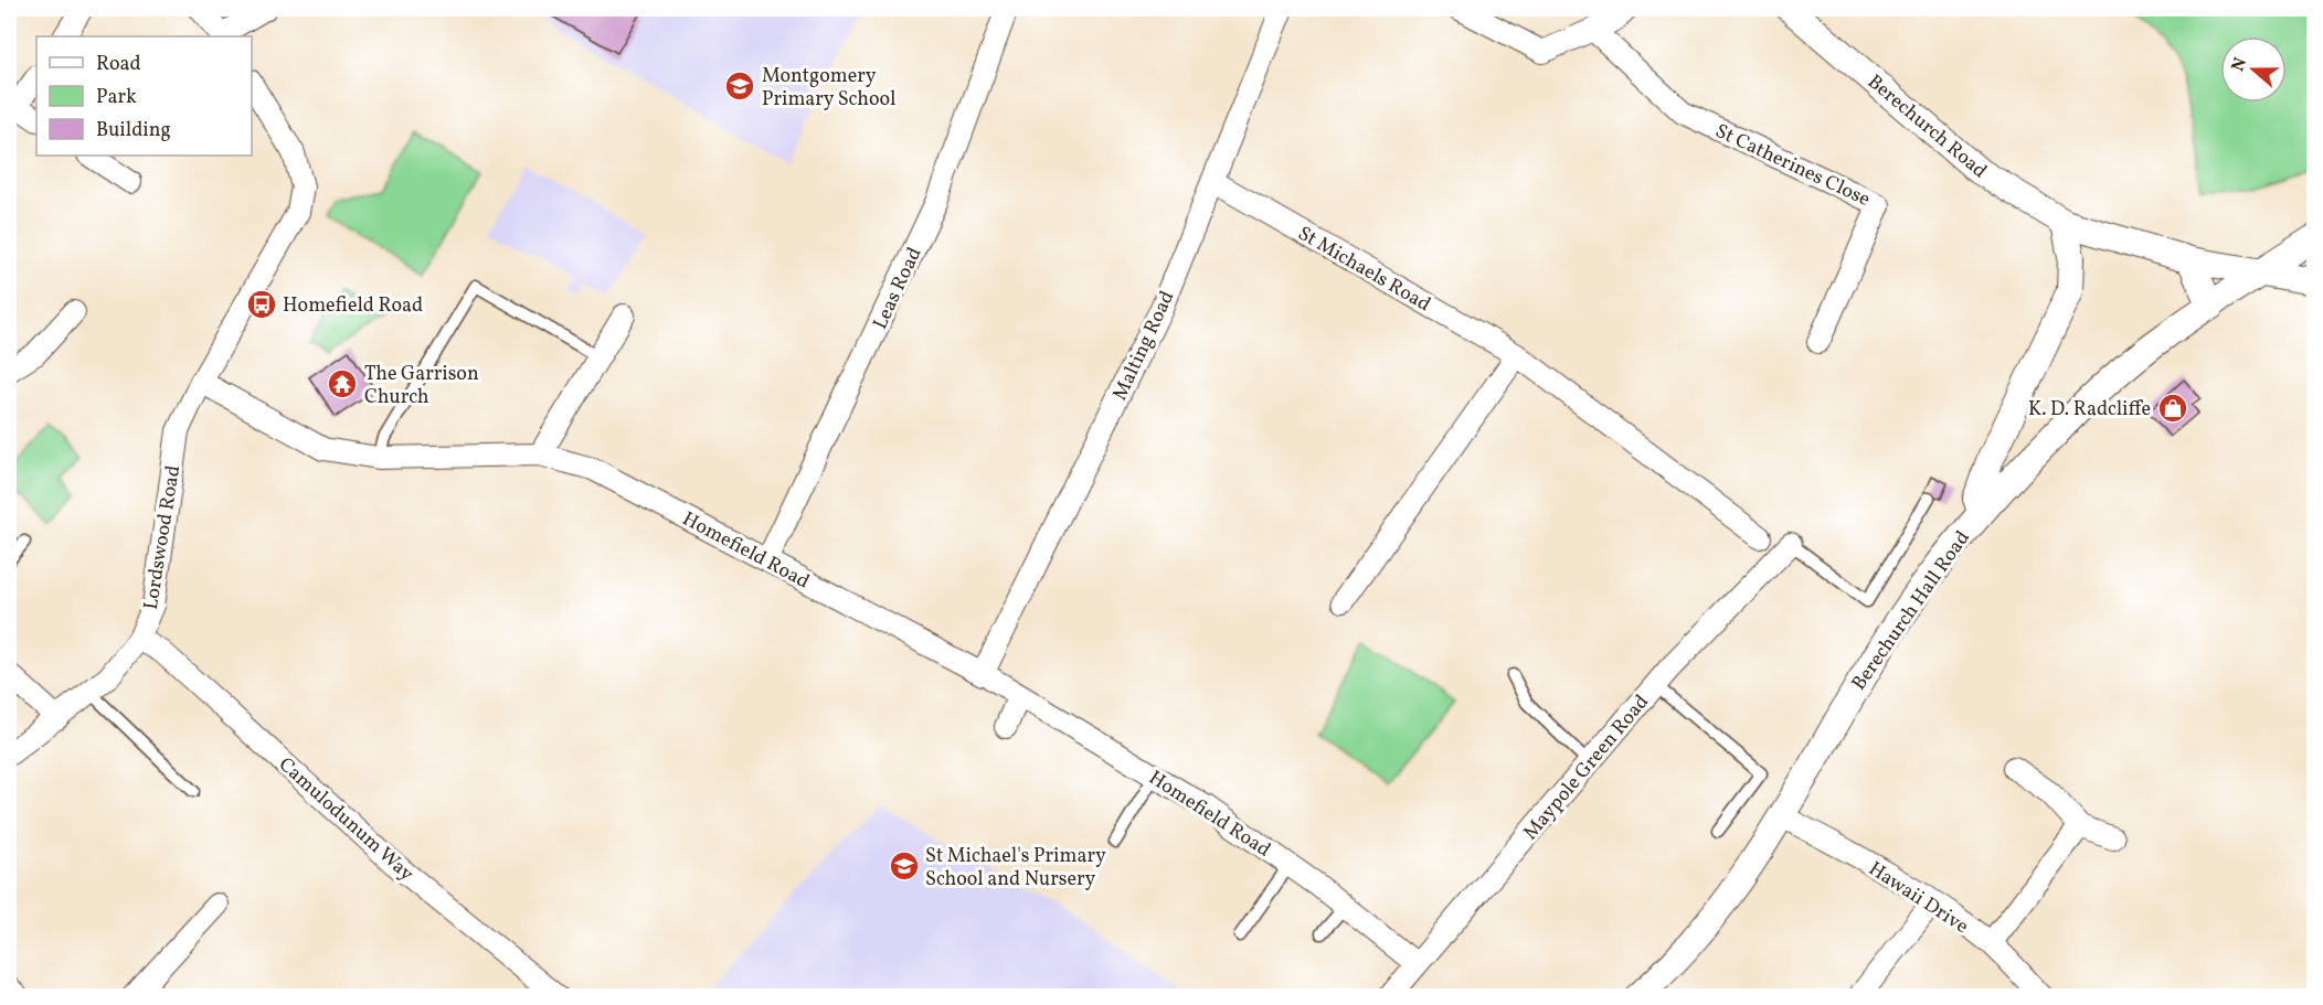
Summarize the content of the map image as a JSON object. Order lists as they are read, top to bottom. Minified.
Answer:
{"streets":{"street":["Berechurch Road","St Catherines Close","St Michaels Road","Leas Road","Malting Road","Lordswood Road","Homefield Road","Berechurch Hall Road","Maypole Green Road","Camulodunum Way","Hawaii Drive"]},"crossings":[["Berechurch Road","Berechurch Hall Road"],["St Michaels Road","Malting Road"],["Leas Road","Homefield Road"],["Malting Road","Homefield Road"],["Lordswood Road","Homefield Road"],["Lordswood Road","Camulodunum Way"],["Homefield Road","Maypole Green Road"],["Berechurch Hall Road","Hawaii Drive"]],"places":{"school or university":["Montgomery Primary School","St Michael's Primary School and Nursery"],"bus stop":["Homefield Road"],"temple":["The Garrison Church"],"shop":["K. D. Radcliffe"]},"legend":["Road","Park","Building"],"north":"left"}
